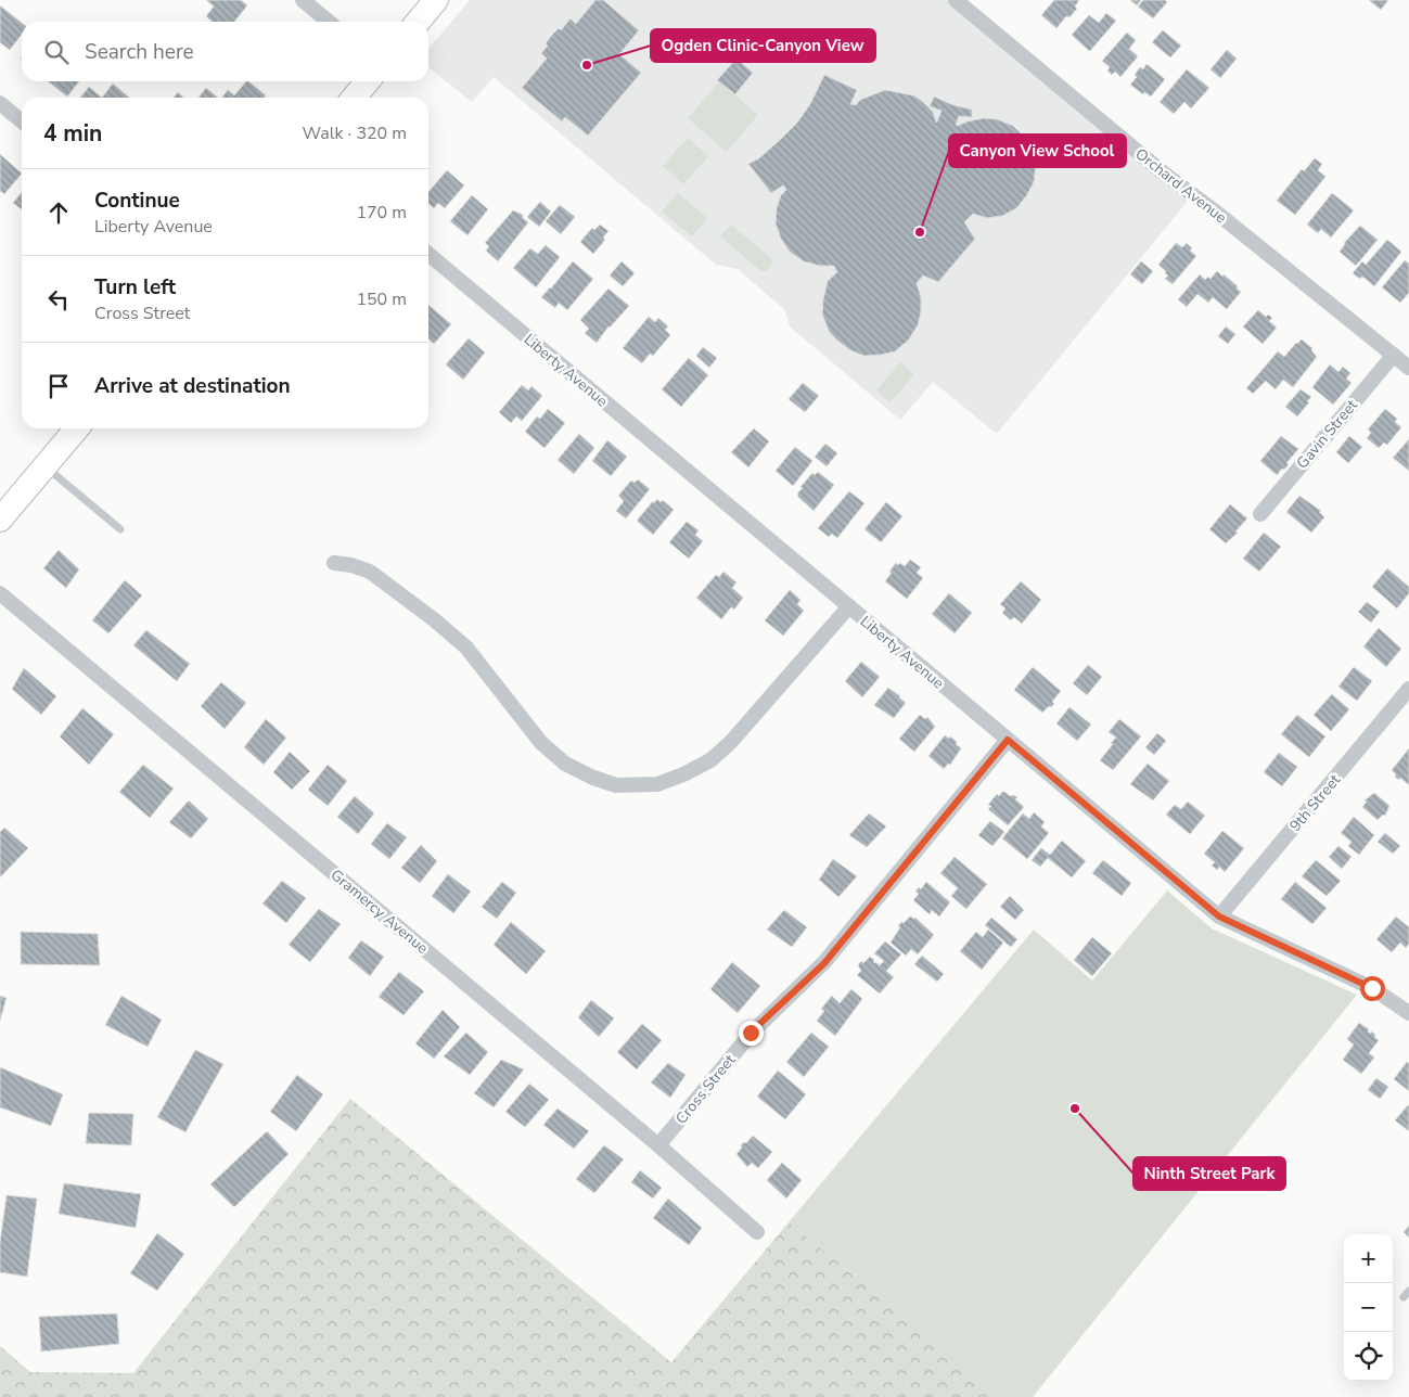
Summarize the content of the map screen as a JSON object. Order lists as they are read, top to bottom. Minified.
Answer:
{"streets":{"street":["Orchard Avenue","Liberty Avenue","Gavin Street","9th Street","Gramercy Avenue","Cross Street"]},"crossings":[["Orchard Avenue","Gavin Street"],["Liberty Avenue","9th Street"],["Liberty Avenue","Cross Street"],["Gramercy Avenue","Cross Street"]],"places":["Ogden Clinic-Canyon View","Canyon View School","Ninth Street Park"],"page":{"search":"Search here","heading":["4 min","Walk · 320 m"],"list":[["Continue","Liberty Avenue","170 m"],["Turn left","Cross Street","150 m"],"Arrive at destination"],"map_buttons":["+","−"]}}
